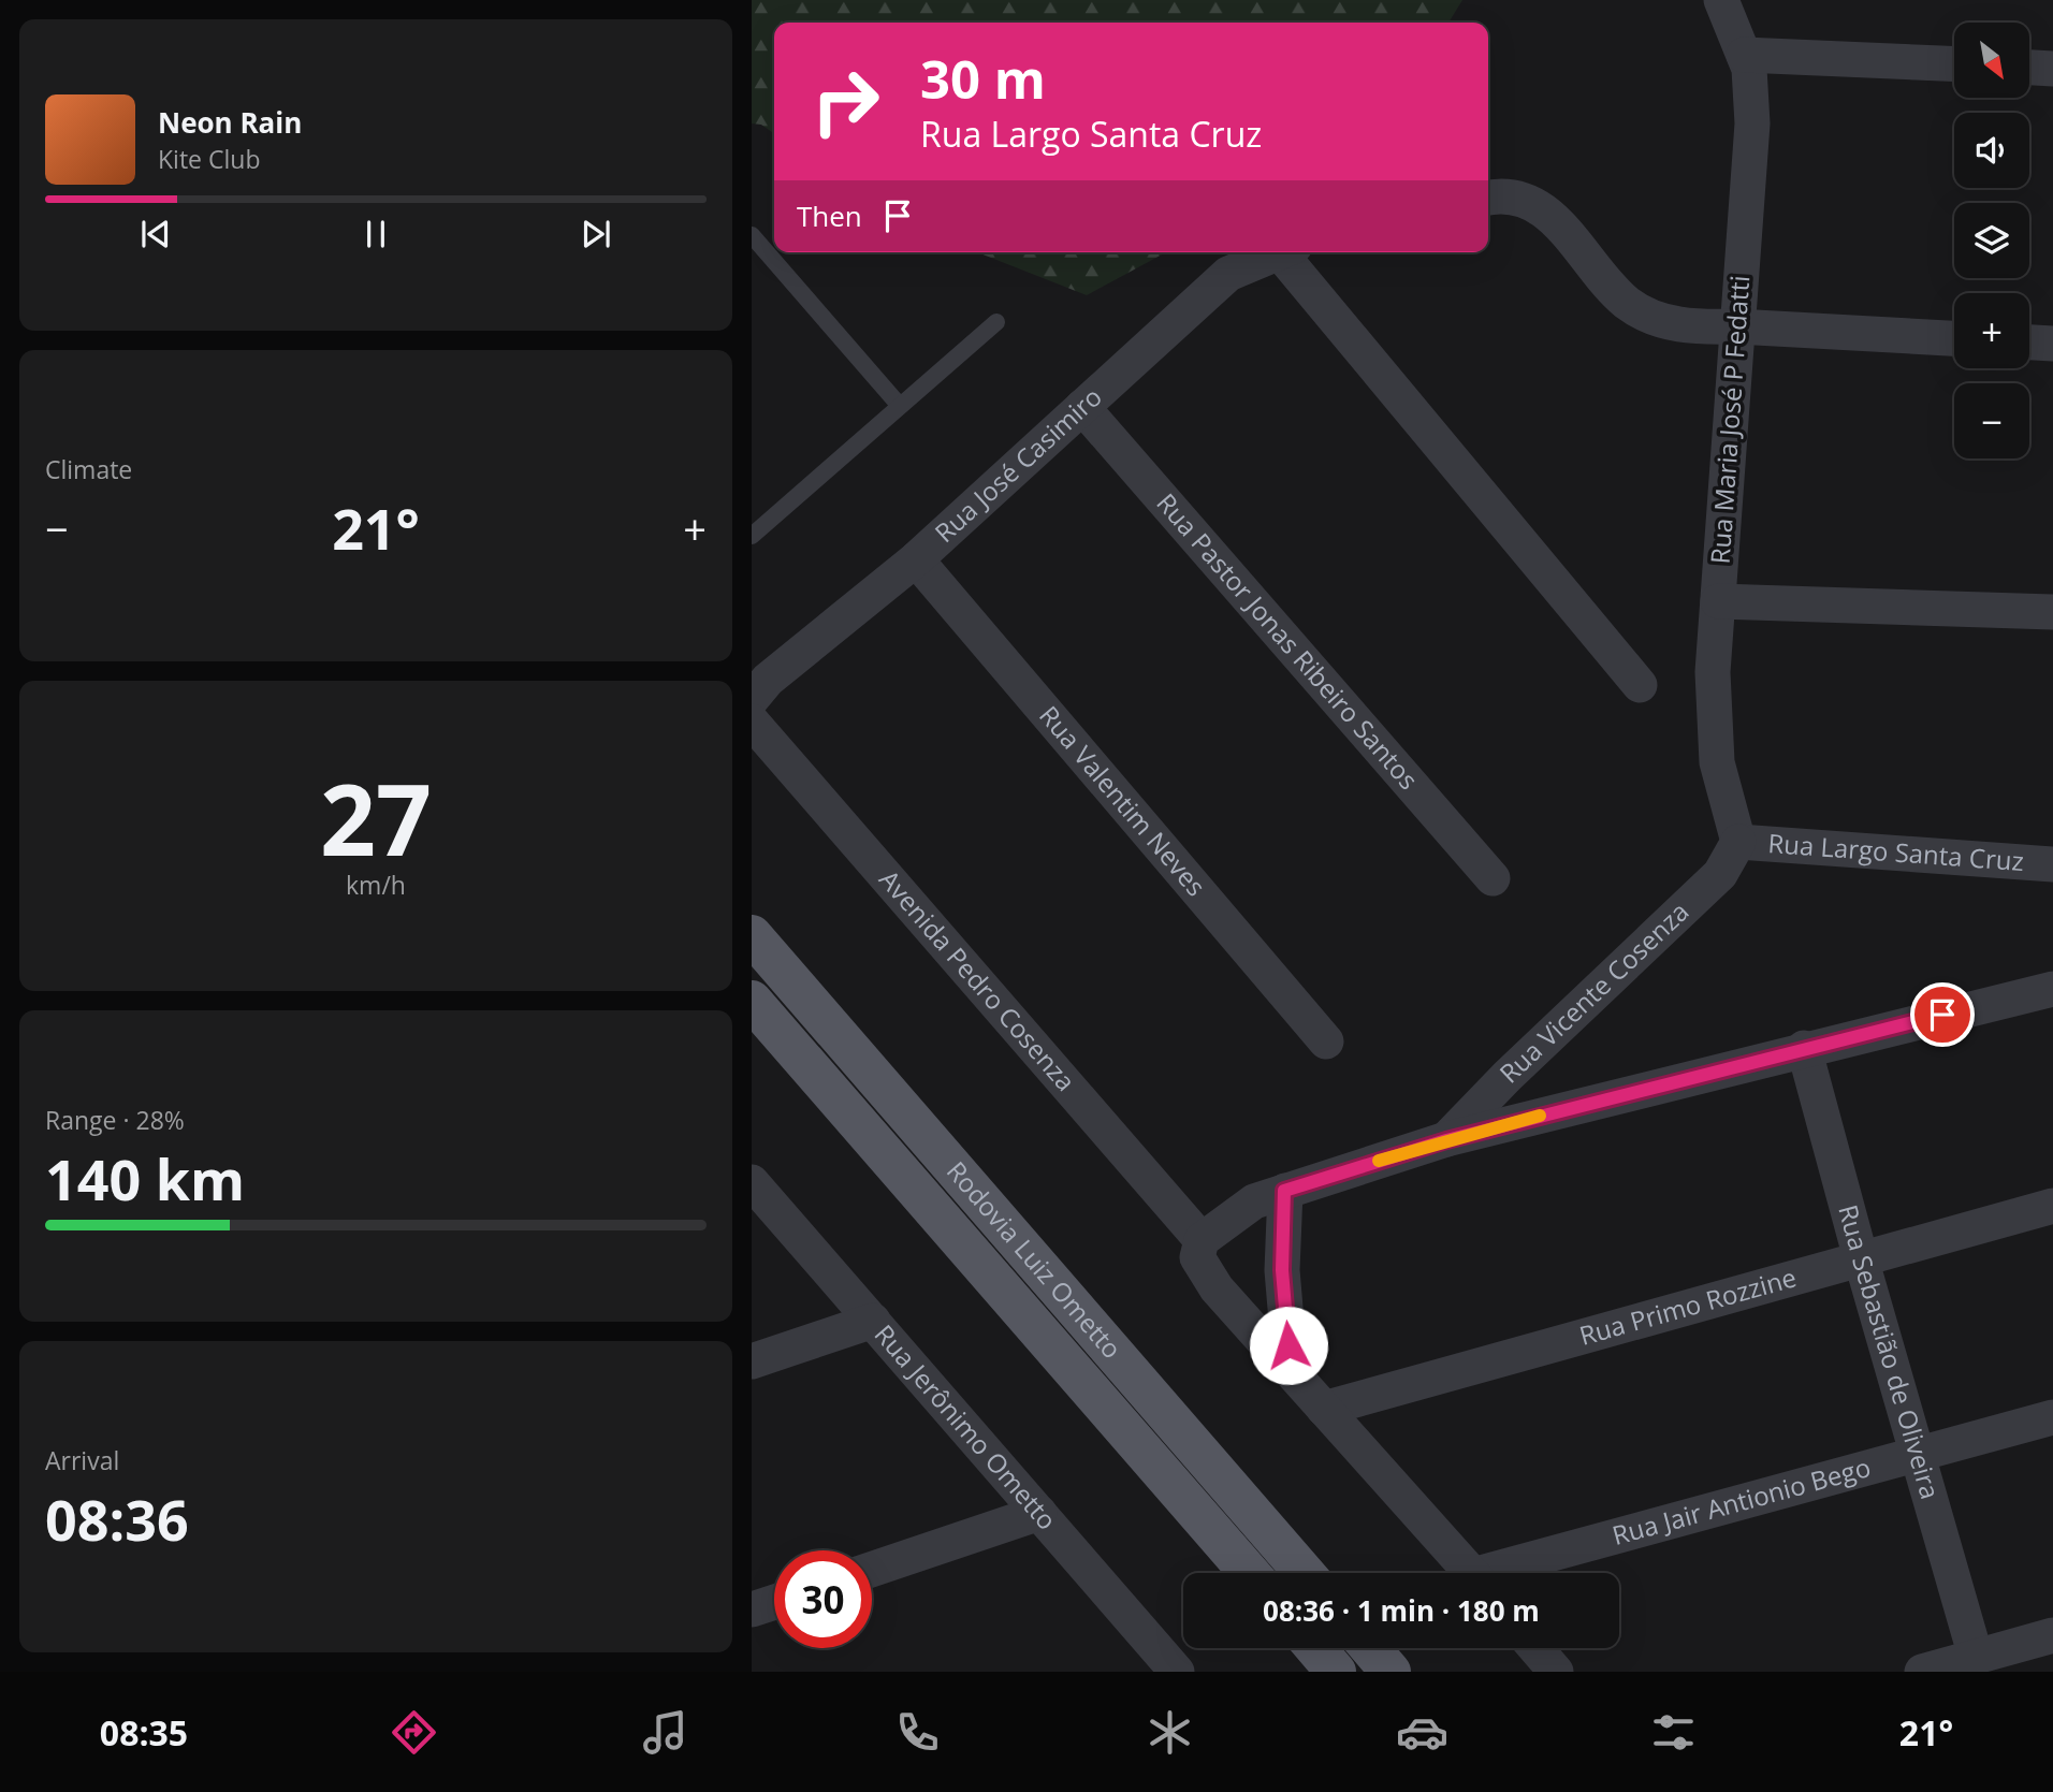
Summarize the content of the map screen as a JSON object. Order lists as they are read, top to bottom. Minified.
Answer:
{"streets":{"main road":["Rodovia Luiz Ometto"],"street":["Rua Maria José P Fedatti","Rua José Casimiro","Rua Pastor Jonas Ribeiro Santos","Rua Valentim Neves","Rua Largo Santa Cruz","Avenida Pedro Cosenza","Rua Vicente Cosenza","Rua Primo Rozzine","Rua Sebastião de Oliveira","Rua Jerônimo Ometto","Rua Jair Antionio Bego"]},"crossings":[["Rua Maria José P Fedatti","Rua Largo Santa Cruz"],["Rua Maria José P Fedatti","Rua Vicente Cosenza"],["Rua José Casimiro","Rua Pastor Jonas Ribeiro Santos"],["Rua José Casimiro","Rua Valentim Neves"],["Rua Largo Santa Cruz","Rua Vicente Cosenza"],["Rua Primo Rozzine","Rua Sebastião de Oliveira"],["Rua Sebastião de Oliveira","Rua Jair Antionio Bego"]],"north":"bottom right","page":{"map_buttons":["+","−"],"turn":["30 m","Rua Largo Santa Cruz"],"song":["Neon Rain","Kite Club"],"then":"Then","tile":["Climate",["27","km/h"],["Range · 28%","140 km"],["Arrival","08:36"]],"heat":["−","21°","+"],"limit":"30","trip":"08:36 · 1 min · 180 m","tabs":["08:35","21°"]}}
